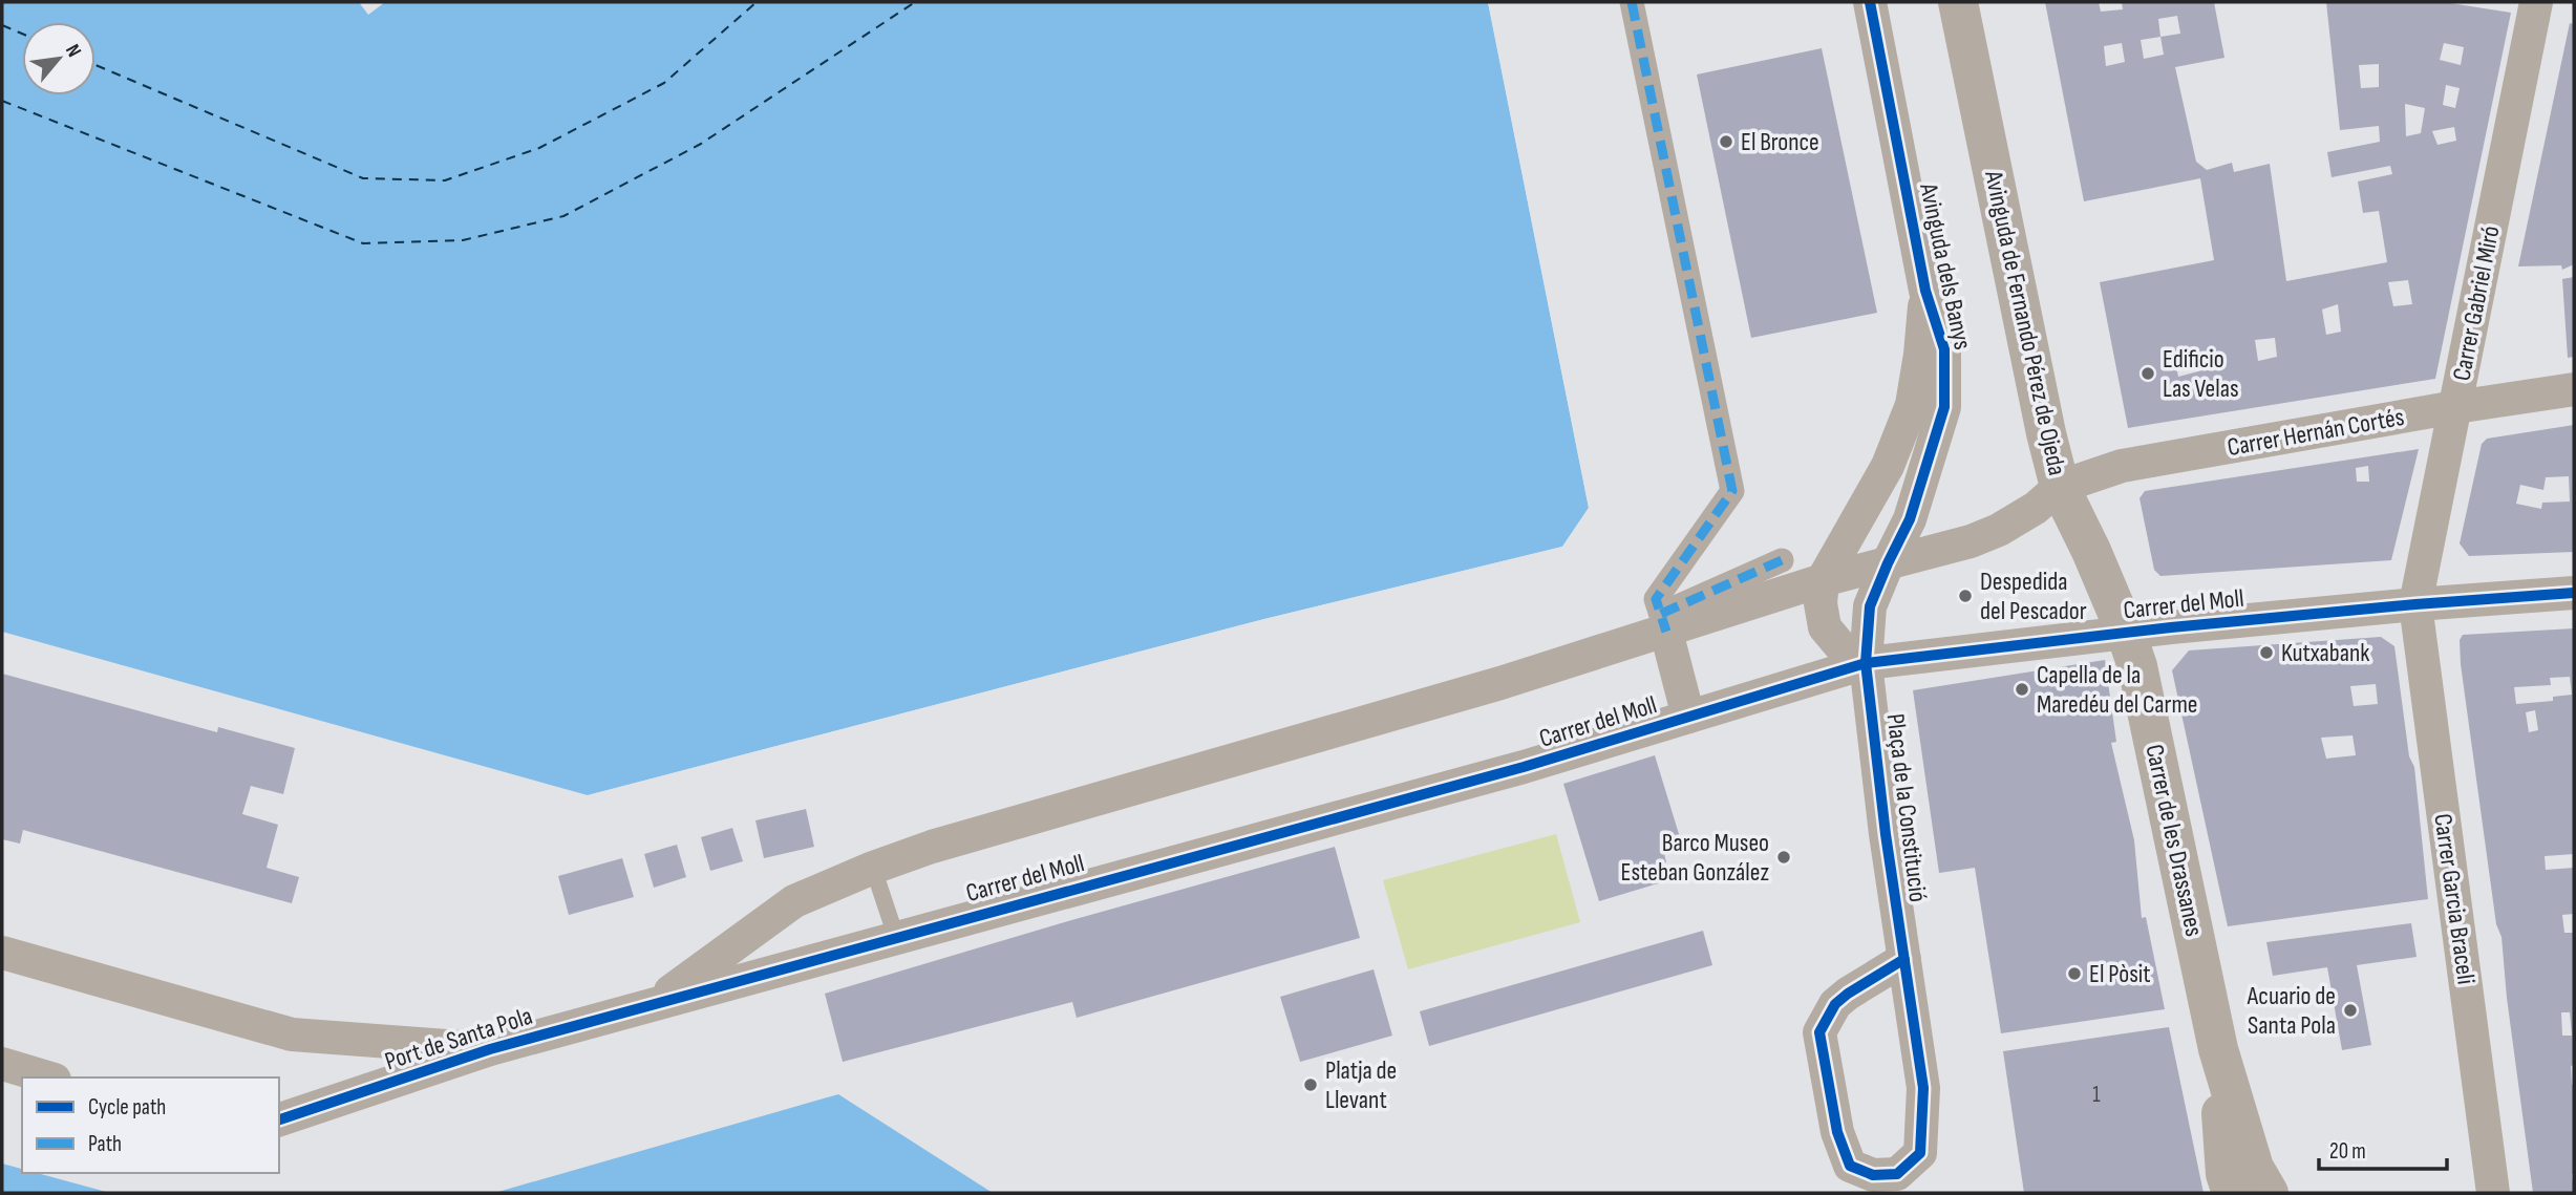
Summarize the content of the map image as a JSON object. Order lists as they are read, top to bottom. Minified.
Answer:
{"streets":{"street":["Avinguda dels Banys","Carrer Gabriel Miró","Avinguda de Fernando Pérez de Ojeda","Carrer Hernán Cortés","Carrer del Moll","Plaça de la Constitució","Carrer de les Drassanes","Carrer Garcia Braceli","Port de Santa Pola"]},"crossings":[["Avinguda dels Banys","Carrer del Moll"],["Avinguda dels Banys","Plaça de la Constitució"],["Carrer Gabriel Miró","Carrer Hernán Cortés"],["Carrer Gabriel Miró","Carrer del Moll"],["Carrer Gabriel Miró","Carrer Garcia Braceli"],["Avinguda de Fernando Pérez de Ojeda","Carrer Hernán Cortés"],["Avinguda de Fernando Pérez de Ojeda","Carrer del Moll"],["Avinguda de Fernando Pérez de Ojeda","Carrer de les Drassanes"],["Carrer del Moll","Plaça de la Constitució"],["Carrer del Moll","Carrer de les Drassanes"],["Carrer del Moll","Carrer Garcia Braceli"],["Carrer del Moll","Port de Santa Pola"]],"places":["El Bronce","Edificio Las Velas","Despedida del Pescador","Kutxabank","Capella de la Maredéu del Carme","Barco Museo Esteban González","El Pòsit","Acuario de Santa Pola","Platja de Llevant"],"house_numbers":["1"],"legend":["Cycle path","Path"],"scale_bar":"20 m","north":"top right"}
